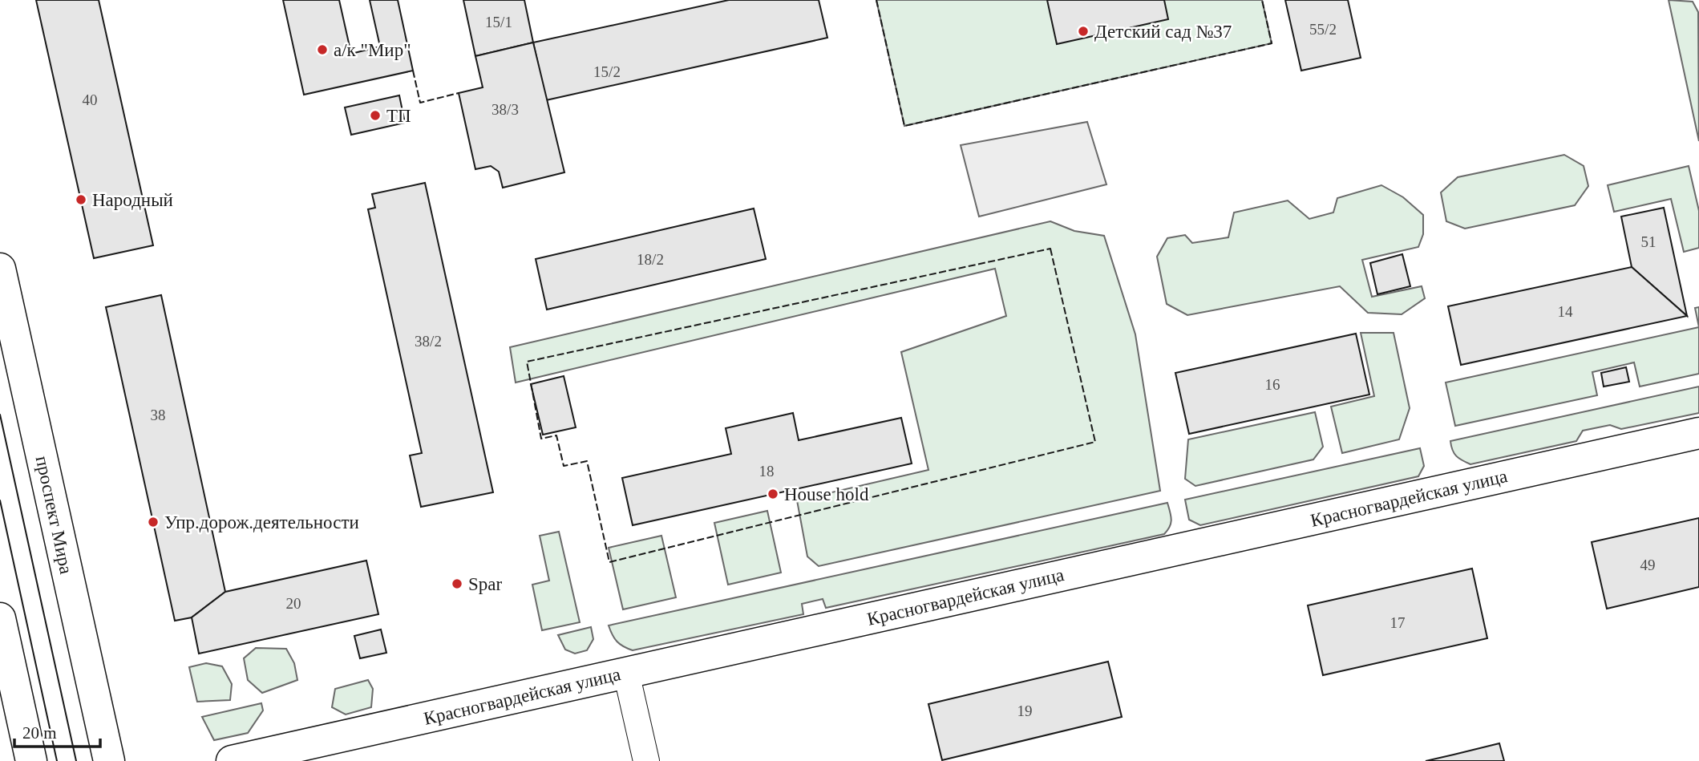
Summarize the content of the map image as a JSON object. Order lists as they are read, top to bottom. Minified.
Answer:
{"streets":{"street":["Красногвардейская улица","проспект Мира"]},"places":["Детский сад №37","а/к \"Мир\"","ТП","Народный","House hold","Упр.дорож.деятельности","Spar"],"house_numbers":["15/1","55/2","15/2","40","38/3","51","18/2","14","38/2","16","38","18","49","20","17","19"],"scale_bar":"20 m"}
